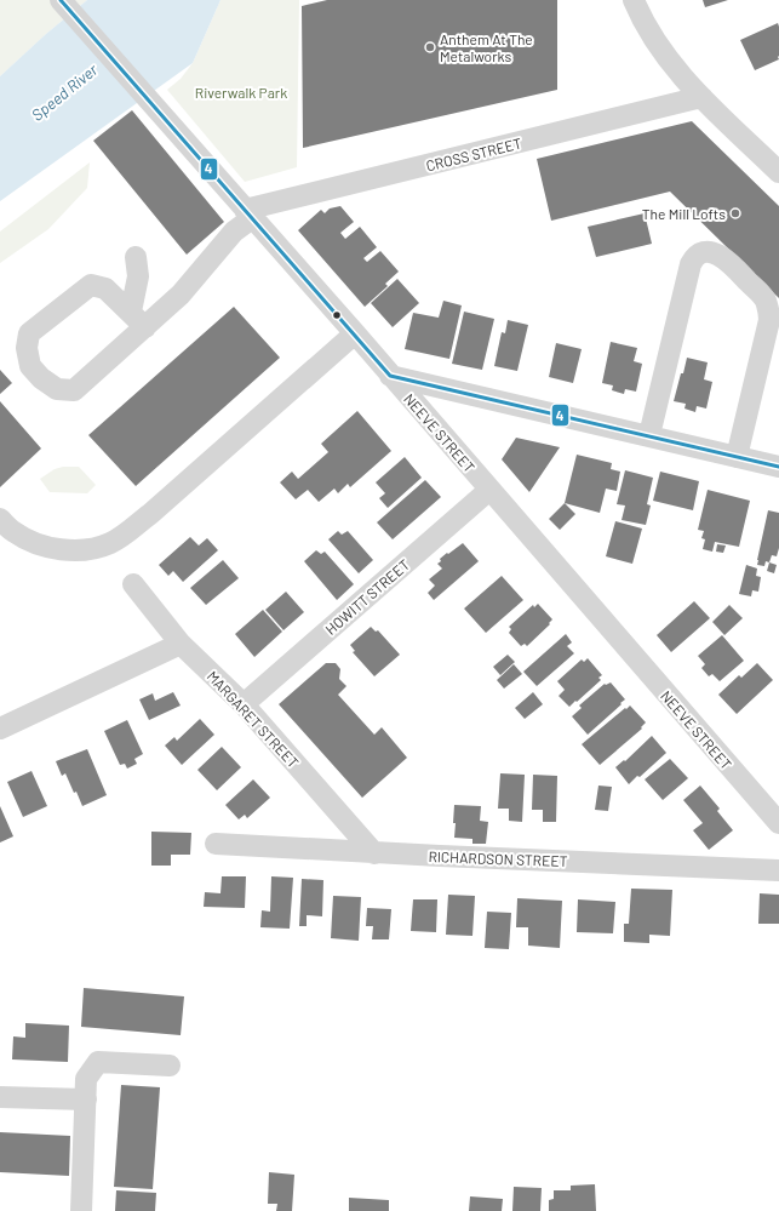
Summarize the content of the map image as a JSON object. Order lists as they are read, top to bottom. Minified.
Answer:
{"streets":{"street":["CROSS STREET","NEEVE STREET","HOWITT STREET","MARGARET STREET","RICHARDSON STREET"]},"crossings":[["CROSS STREET","NEEVE STREET"],["NEEVE STREET","HOWITT STREET"],["HOWITT STREET","MARGARET STREET"],["MARGARET STREET","RICHARDSON STREET"]],"water":["Speed River"],"parks":["Riverwalk Park"],"places":["Anthem At The Metalworks","The Mill Lofts"],"lines":["transit line 4"]}
